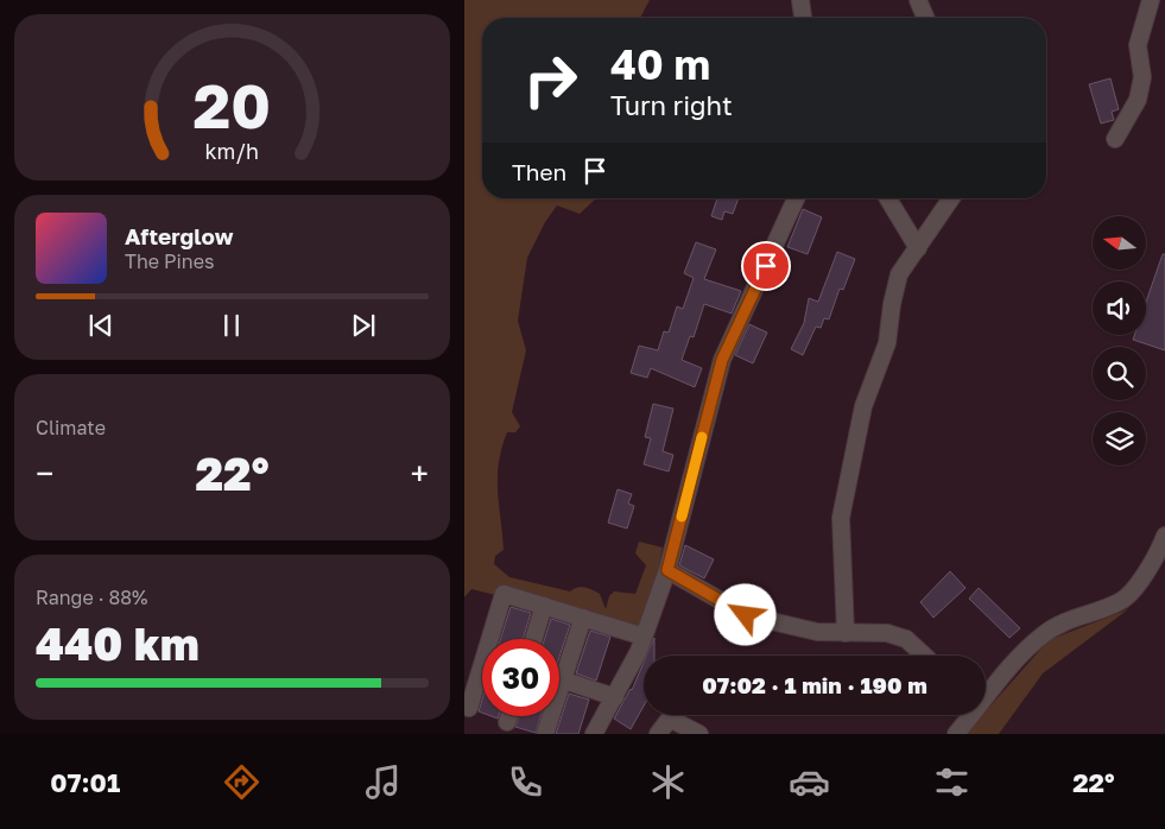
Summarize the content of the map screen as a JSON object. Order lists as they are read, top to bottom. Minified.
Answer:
{"north":"left","page":{"turn":["40 m","Turn right"],"then":"Then","song":["Afterglow","The Pines"],"tile":["Climate",["Range · 88%","440 km"]],"heat":["−","22°","+"],"limit":"30","trip":"07:02 · 1 min · 190 m","tabs":["07:01","22°"],"gauge":["20","km/h"]}}
